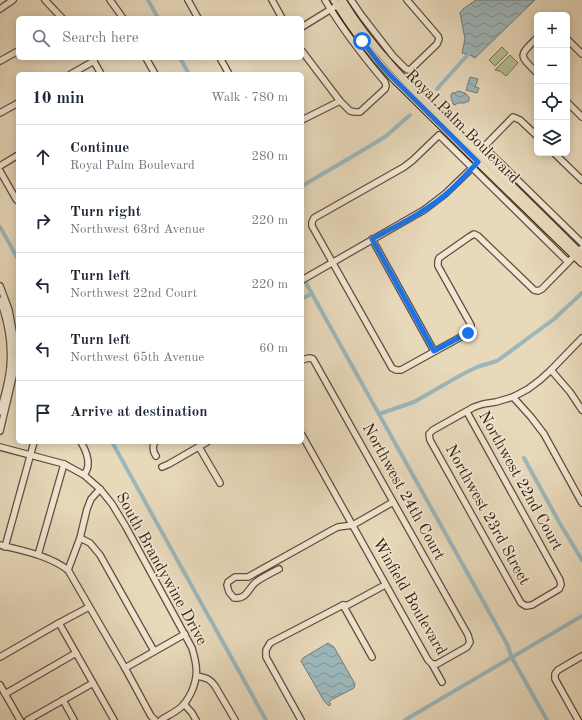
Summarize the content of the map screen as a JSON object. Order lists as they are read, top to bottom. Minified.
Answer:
{"streets":{"main road":["Royal Palm Boulevard"],"street":["Northwest 22nd Court","Northwest 24th Court","Northwest 23rd Street","South Brandywine Drive","Winfield Boulevard"]},"crossings":[["Northwest 22nd Court","Northwest 23rd Street"],["Northwest 24th Court","Winfield Boulevard"]],"page":{"map_buttons":["+","−"],"search":"Search here","heading":["10 min","Walk · 780 m"],"list":[["Continue","Royal Palm Boulevard","280 m"],["Turn right","Northwest 63rd Avenue","220 m"],["Turn left","Northwest 22nd Court","220 m"],["Turn left","Northwest 65th Avenue","60 m"],"Arrive at destination"]}}
